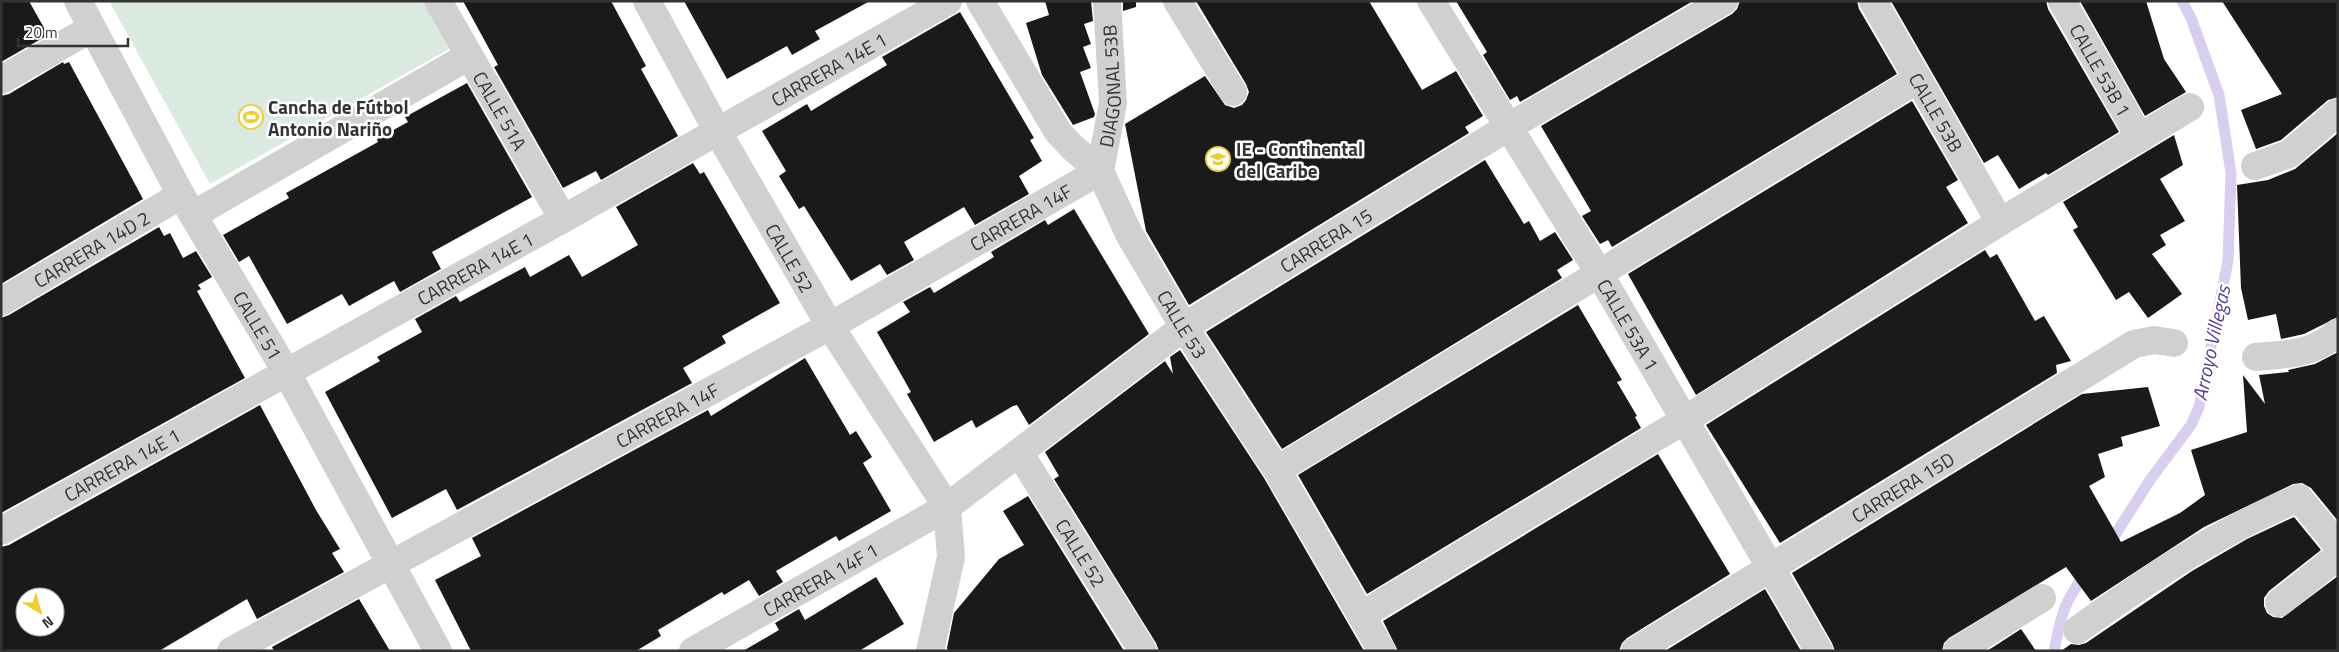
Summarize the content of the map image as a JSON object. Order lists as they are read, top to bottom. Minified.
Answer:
{"streets":{"street":["CARRERA 14E 1","CALLE 53B 1","DIAGONAL 53B","CALLE 51A","CALLE 53B","CARRERA 14F","CARRERA 15","CARRERA 14D 2","CALLE 52","CALLE 53","CALLE 53A 1","CALLE 51","CARRERA 15D","CARRERA 14F 1"]},"crossings":[["CARRERA 14E 1","CALLE 51A"],["CARRERA 14E 1","CALLE 52"],["CARRERA 14E 1","CALLE 51"],["DIAGONAL 53B","CARRERA 14F"],["DIAGONAL 53B","CALLE 53"],["CALLE 51A","CARRERA 14D 2"],["CARRERA 14F","CALLE 52"],["CARRERA 14F","CALLE 53"],["CARRERA 14F","CALLE 51"],["CARRERA 15","CALLE 52"],["CARRERA 15","CALLE 53"],["CARRERA 15","CALLE 53A 1"],["CARRERA 15","CARRERA 14F 1"],["CARRERA 14D 2","CALLE 51"],["CALLE 52","CARRERA 14F 1"],["CALLE 53A 1","CARRERA 15D"]],"water":["Arroyo Villegas"],"places":{"sports":["Cancha de Fútbol Antonio Nariño"],"school or university":["IE - Continental del Caribe"]},"scale_bar":"20 m","north":"bottom right"}
